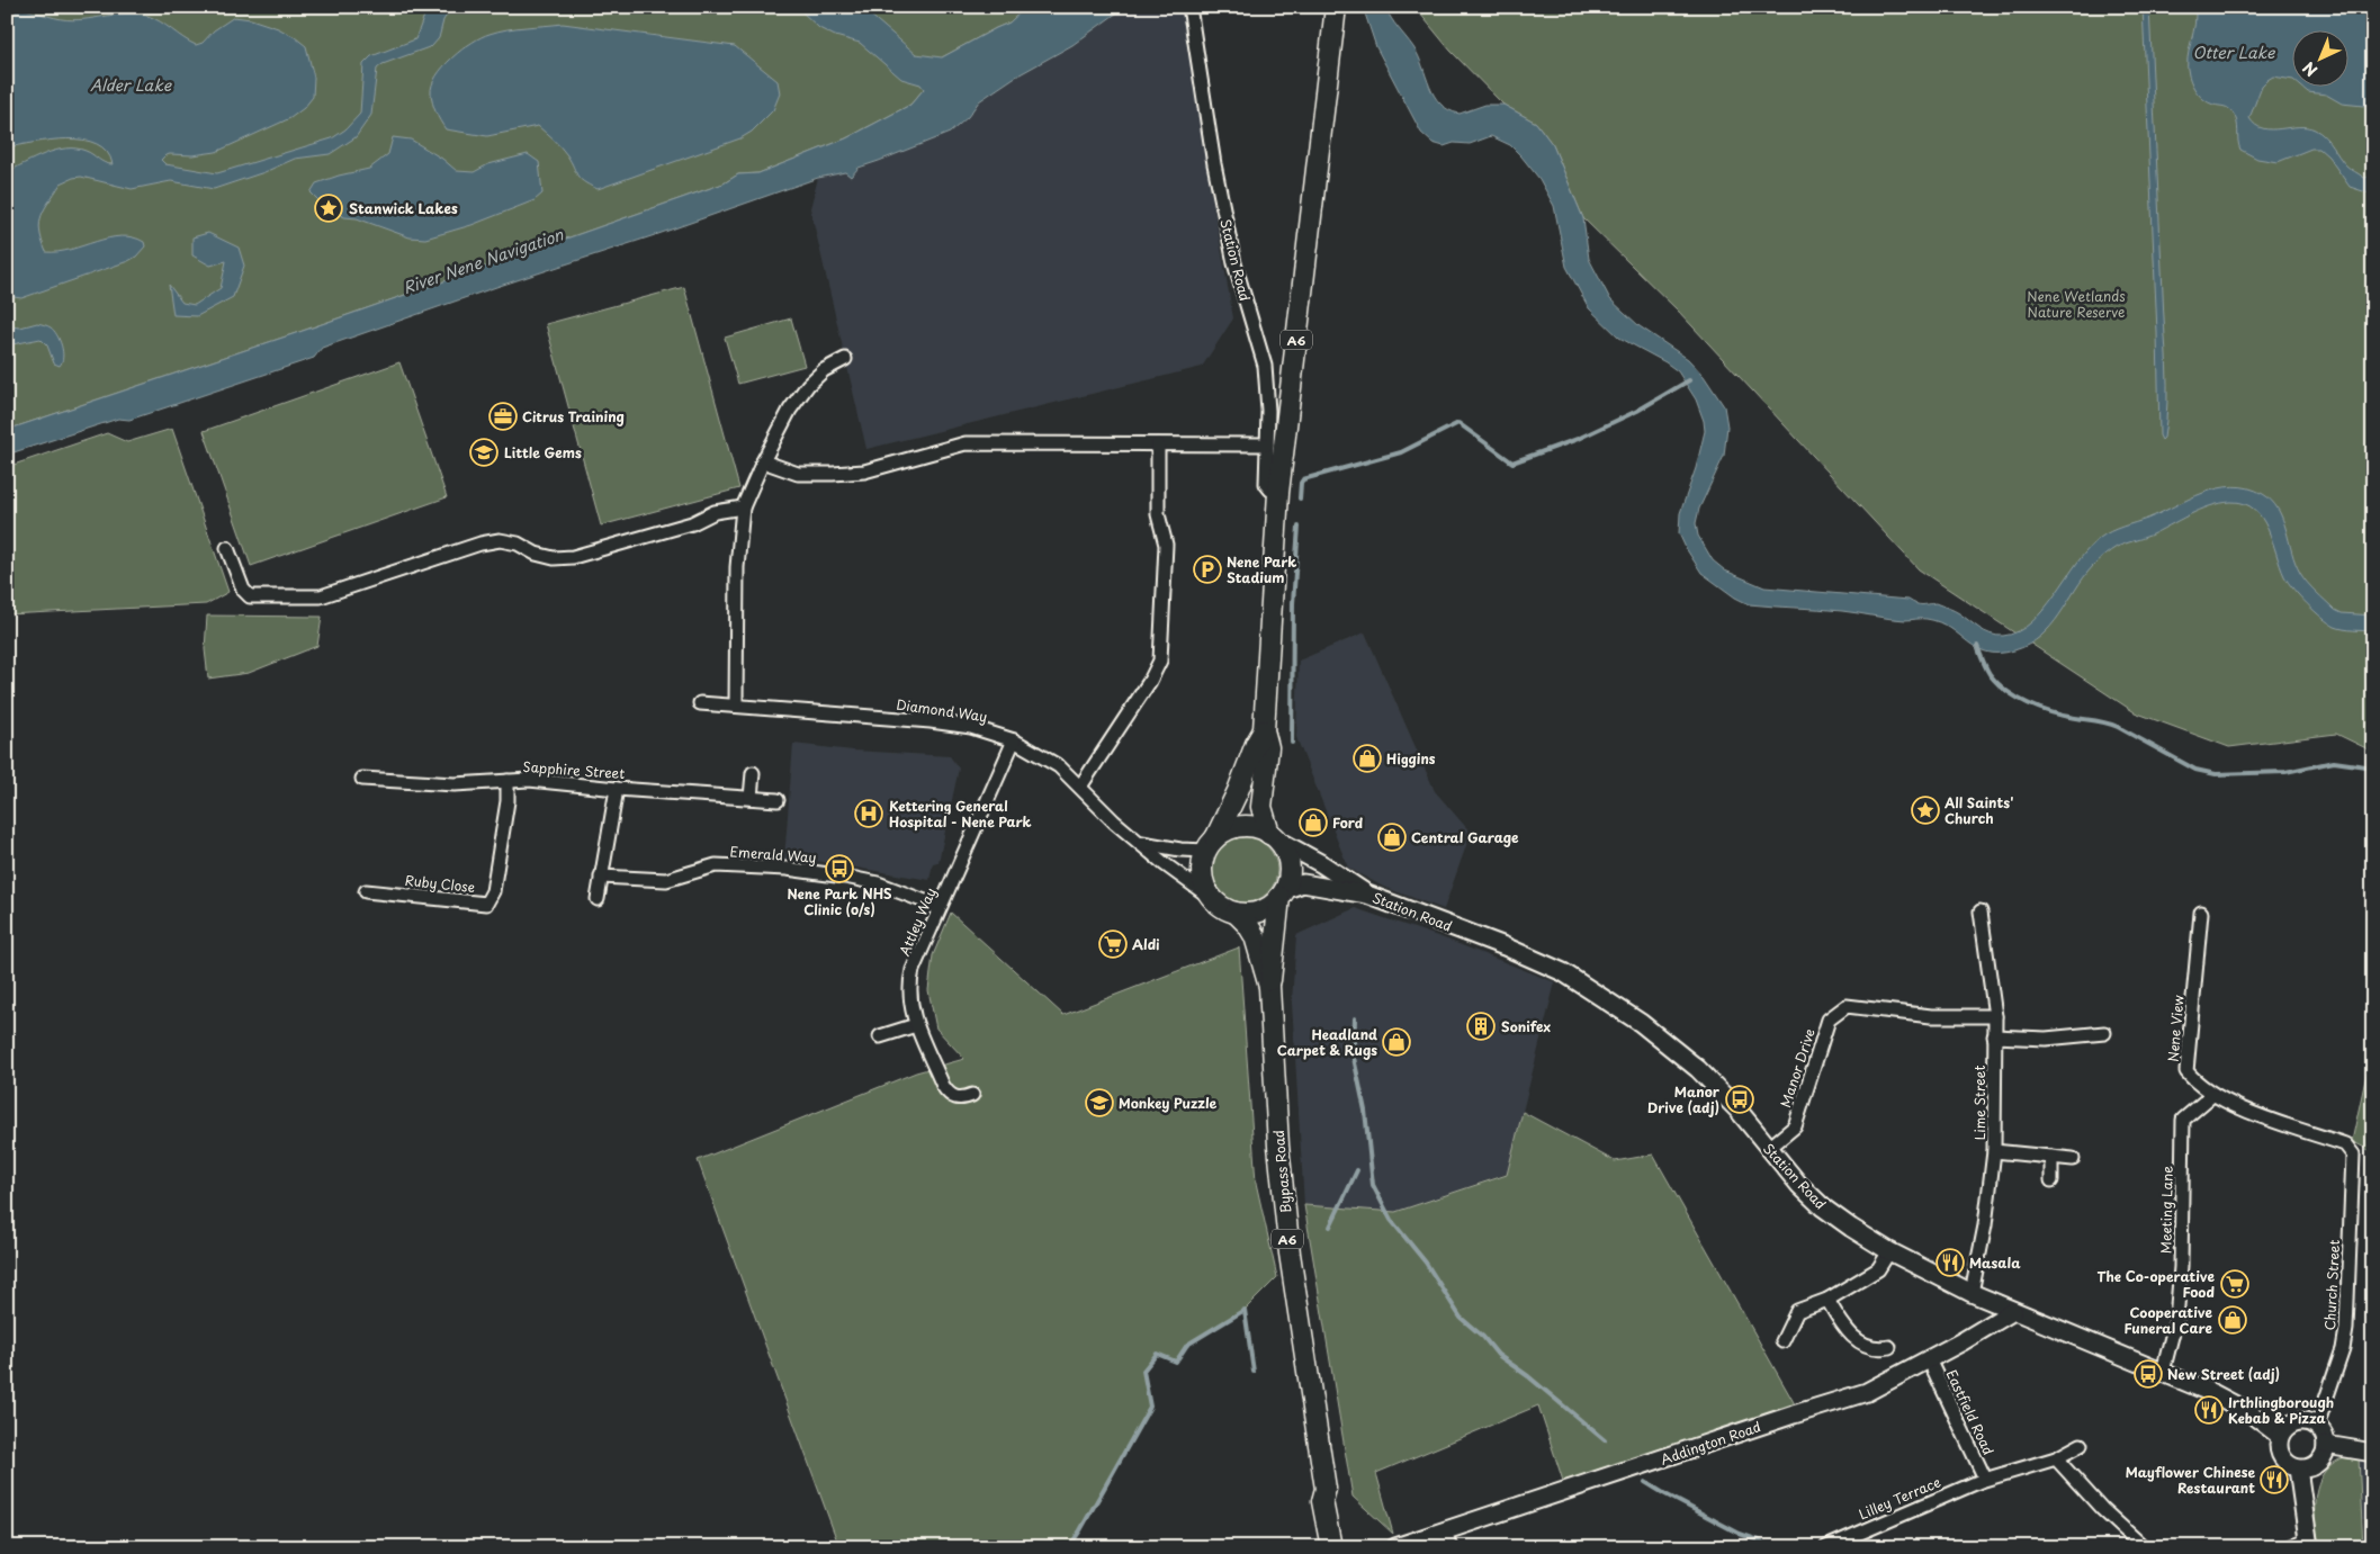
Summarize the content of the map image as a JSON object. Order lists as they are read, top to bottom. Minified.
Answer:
{"streets":{"highway":["A6","Bypass Road"],"main road":["Station Road","Addington Road"],"street":["Diamond Way","Sapphire Street","Emerald Way","Ruby Close","Attley Way","Nene View","Manor Drive","Lime Street","Meeting Lane","Church Street","Eastfield Road","Lilley Terrace"]},"crossings":[["Station Road","A6"],["Station Road","Diamond Way"],["Station Road","Manor Drive"],["Station Road","Lime Street"],["Station Road","Bypass Road"],["Station Road","Meeting Lane"],["Station Road","Church Street"],["Station Road","Addington Road"],["A6","Diamond Way"],["A6","Bypass Road"],["Diamond Way","Attley Way"],["Diamond Way","Bypass Road"],["Sapphire Street","Ruby Close"],["Emerald Way","Attley Way"],["Nene View","Meeting Lane"],["Nene View","Church Street"],["Manor Drive","Lime Street"],["Eastfield Road","Addington Road"],["Eastfield Road","Lilley Terrace"]],"water":["Otter Lake","Alder Lake","River Nene Navigation"],"parks":["Nene Wetlands Nature Reserve"],"places":{"place":["Stanwick Lakes","All Saints' Church"],"office":["Citrus Training"],"school or university":["Little Gems","Monkey Puzzle"],"parking":["Nene Park Stadium"],"shop":["Higgins","Ford","Central Garage","Headland Carpet & Rugs","Cooperative Funeral Care"],"hospital":["Kettering General Hospital - Nene Park"],"bus stop":["Nene Park NHS Clinic (o/s)","Manor Drive (adj)","New Street (adj)"],"supermarket":["Aldi","The Co-operative Food"],"building":["Sonifex"],"restaurant":["Masala","Irthlingborough Kebab & Pizza","Mayflower Chinese Restaurant"]},"north":"bottom left"}
